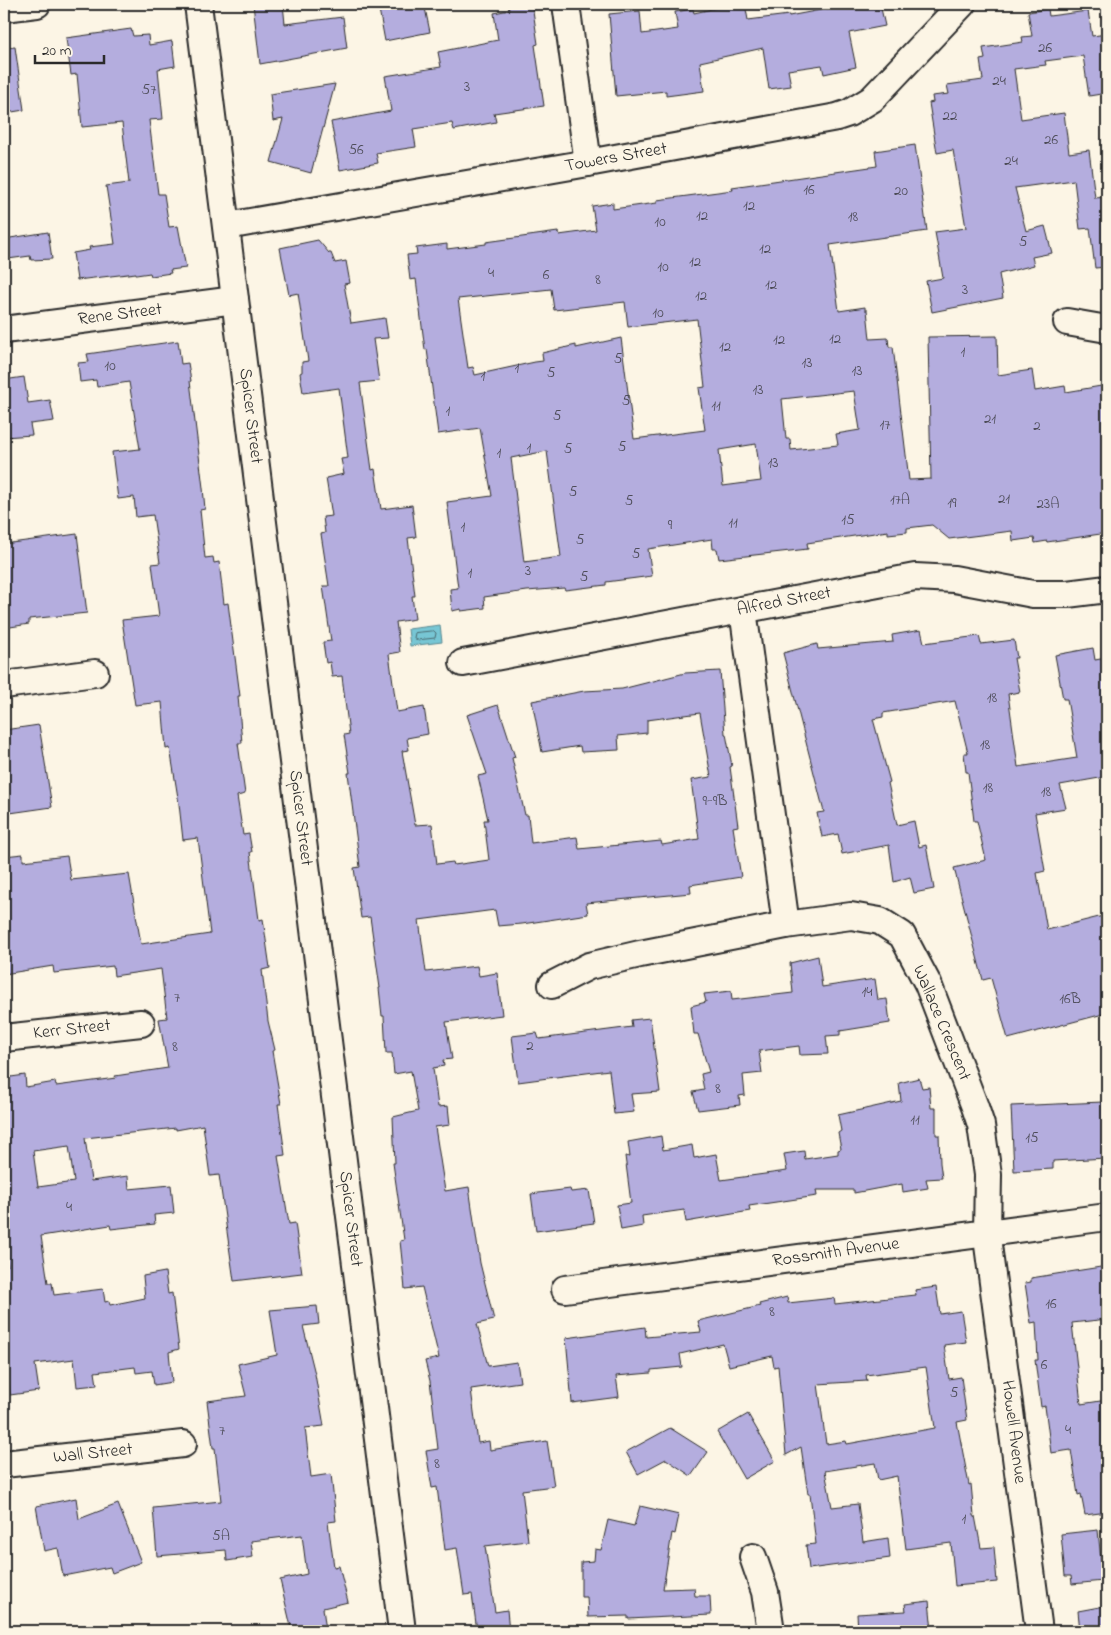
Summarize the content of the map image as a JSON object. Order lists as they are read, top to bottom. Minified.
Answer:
{"streets":{"street":["Towers Street","Rene Street","Spicer Street","Alfred Street","Wallace Crescent","Kerr Street","Rossmith Avenue","Howell Avenue","Wall Street"]},"crossings":[["Towers Street","Spicer Street"],["Rene Street","Spicer Street"],["Wallace Crescent","Rossmith Avenue"],["Wallace Crescent","Howell Avenue"],["Rossmith Avenue","Howell Avenue"]],"house_numbers":["26","24","3","57","22","26","56","24","16","20","12","12","18","10","5","12","12","10","4","6","8","12","3","12","10","12","12","12","1","5","13","10","1","13","5","1","13","5","11","1","5","21","17","2","5","1","5","1","13","5","21","17A","5","19","23A","15","11","9","1","5","5","3","1","5","18","18","18","18","9-9B","14","7","16B","2","8","8","11","15","4","16","8","6","5","4","7","8","1","5A"],"scale_bar":"20 m"}
